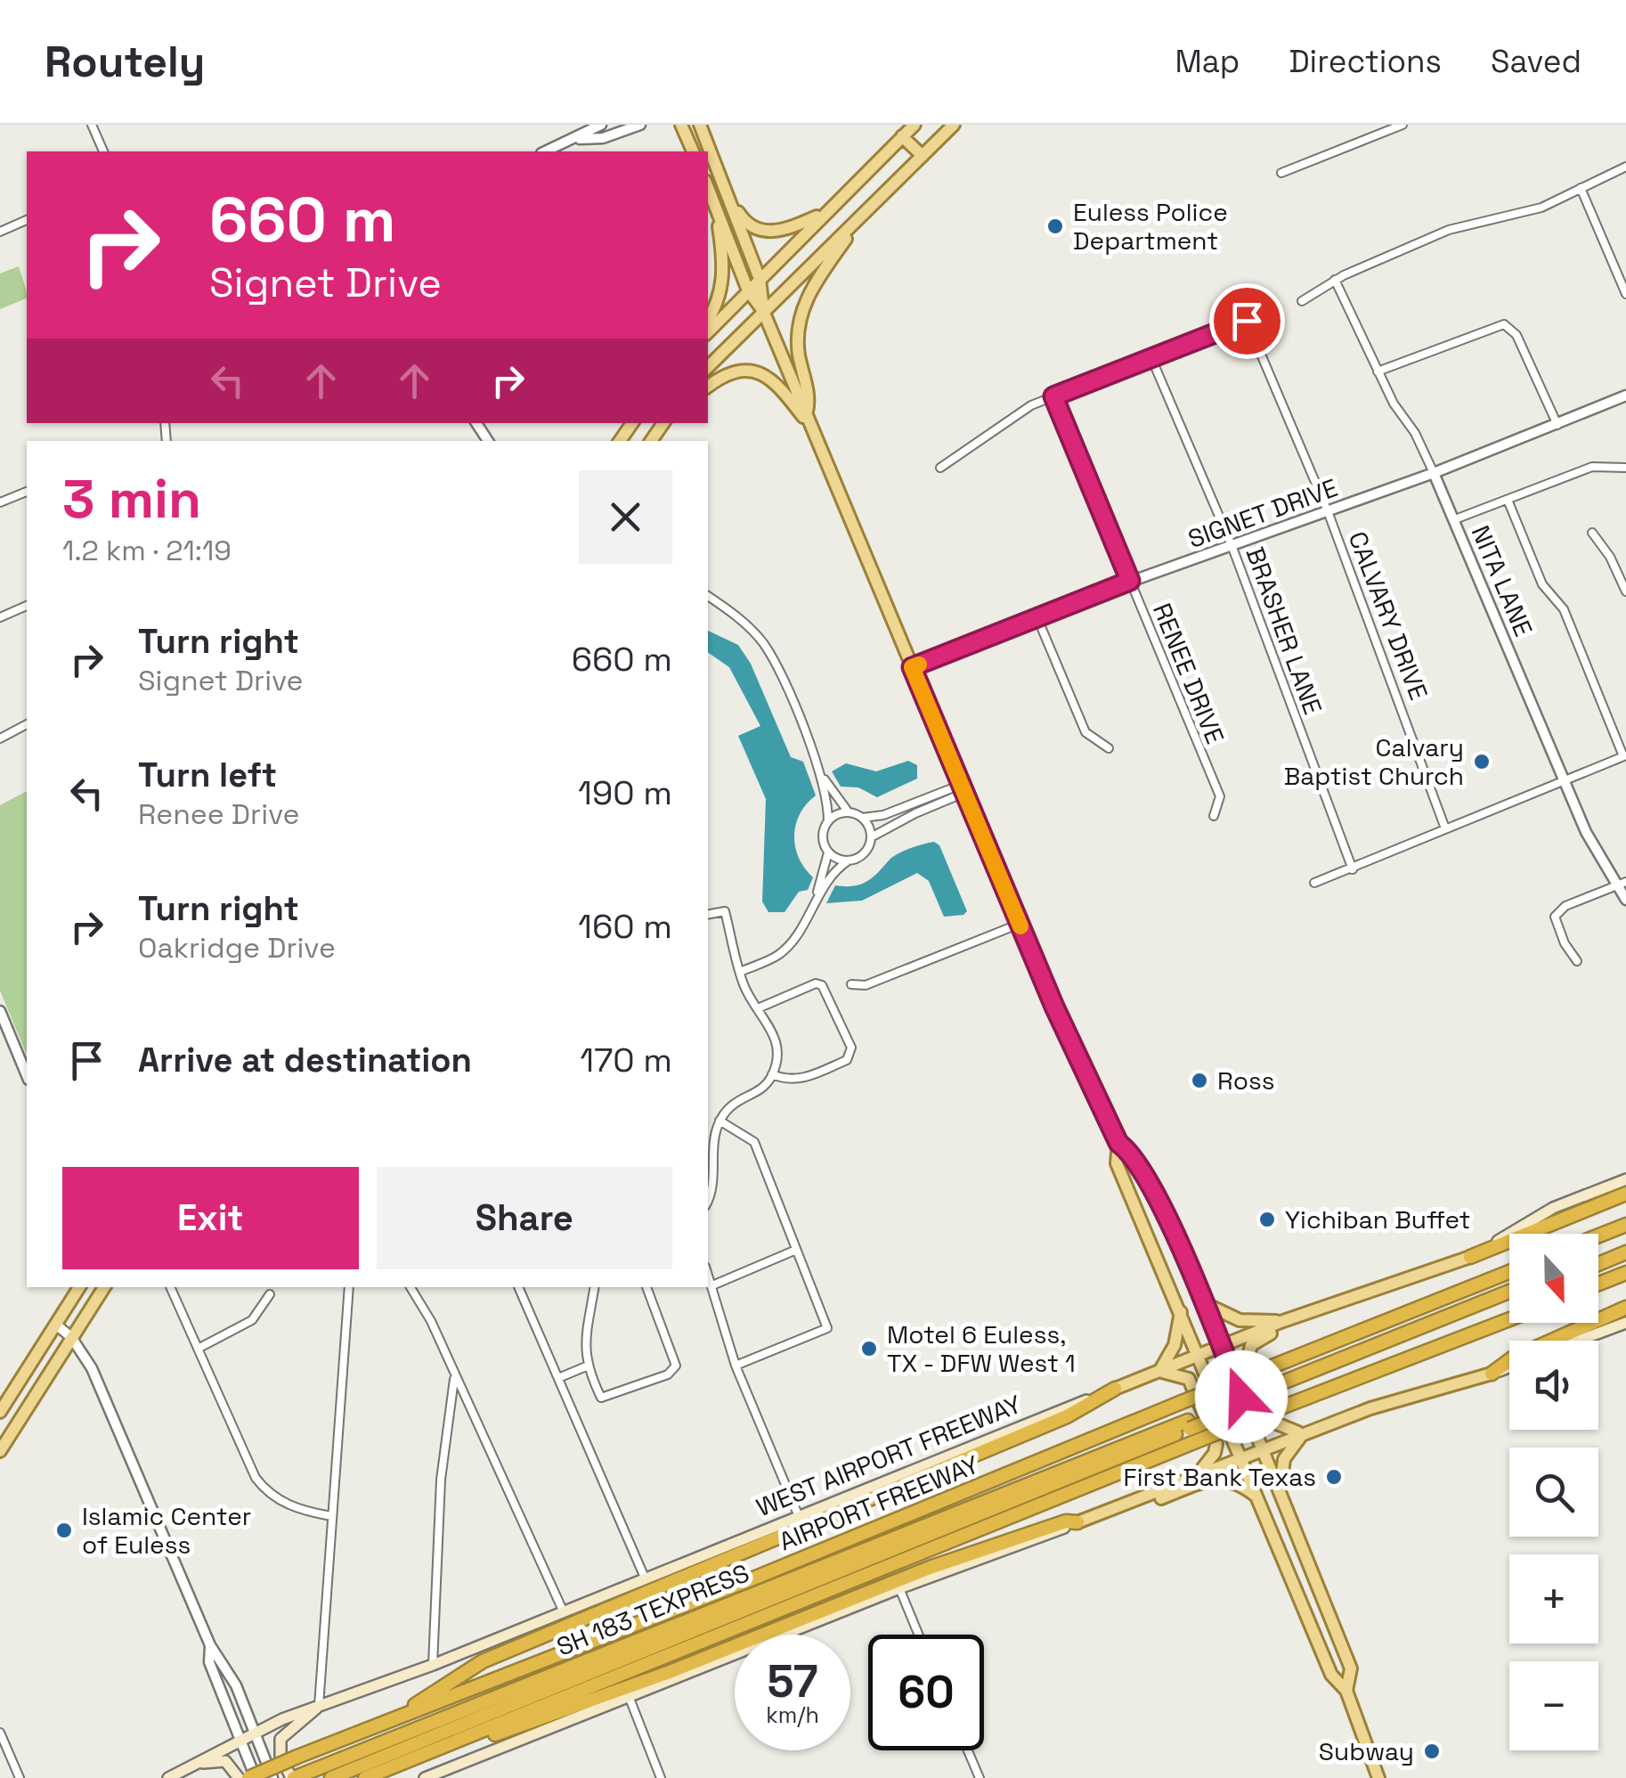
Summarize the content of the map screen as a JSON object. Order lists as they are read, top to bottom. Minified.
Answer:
{"streets":{"highway":["AIRPORT FREEWAY","SH 183 TEXPRESS"],"main road":["WEST AIRPORT FREEWAY"],"street":["SIGNET DRIVE","NITA LANE","CALVARY DRIVE","BRASHER LANE","RENEE DRIVE"]},"crossings":[["SIGNET DRIVE","NITA LANE"],["SIGNET DRIVE","CALVARY DRIVE"],["SIGNET DRIVE","BRASHER LANE"],["SIGNET DRIVE","RENEE DRIVE"],["CALVARY DRIVE","BRASHER LANE"]],"places":["Euless Police Department","Calvary Baptist Church","Ross","Yichiban Buffet","Motel 6 Euless, TX - DFW West 1","First Bank Texas","Islamic Center of Euless","Subway"],"north":"bottom","page":{"header":"Routely","nav":["Map","Directions","Saved"],"turn":["660 m","Signet Drive"],"heading":["3 min","1.2 km · 21:19"],"list":[{"name":"Turn right","note":"Signet Drive","value":"660 m"},{"name":"Turn left","note":"Renee Drive","value":"190 m"},{"name":"Turn right","note":"Oakridge Drive","value":"160 m"},{"name":"Arrive at destination","value":"170 m"}],"buttons":["Exit","Share"],"map_buttons":["+","−"],"speed":"57 km/h","limit":"60"}}
